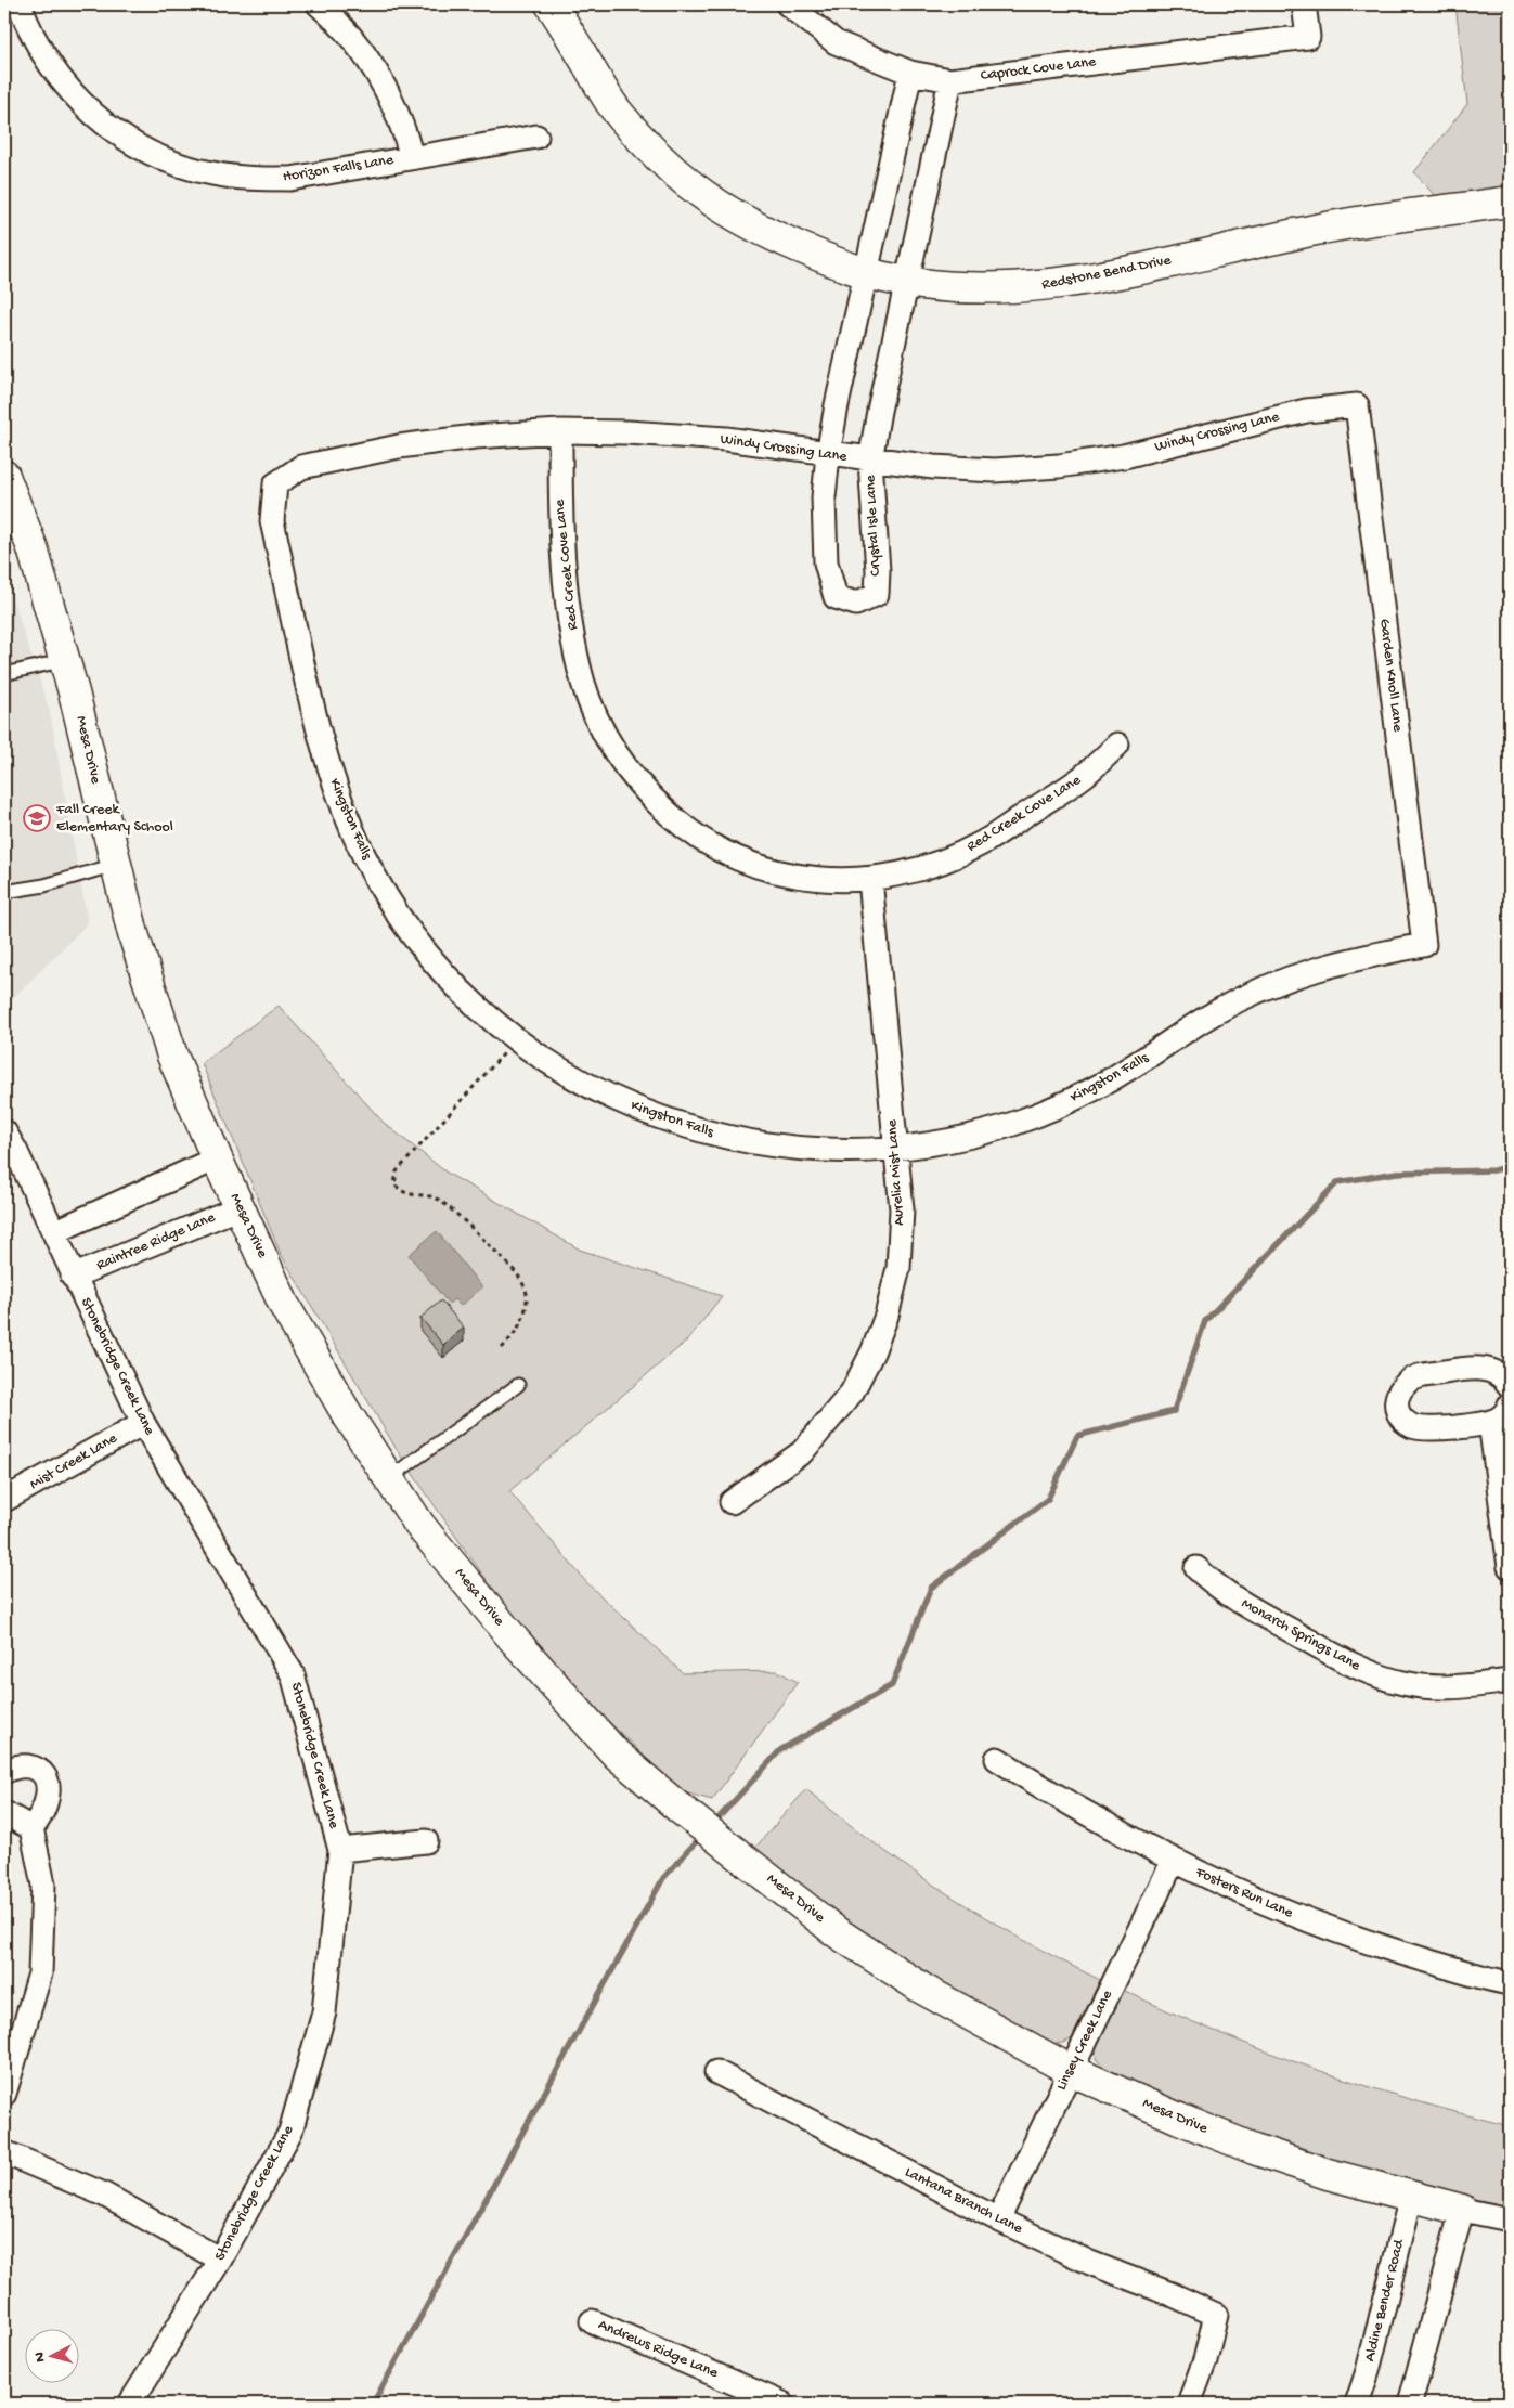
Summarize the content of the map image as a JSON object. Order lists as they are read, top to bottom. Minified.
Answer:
{"streets":{"street":["Caprock Cove Lane","Horizon Falls Lane","Redstone Bend Drive","Windy Crossing Lane","Crystal Isle Lane","Red Creek Cove Lane","Garden Knoll Lane","Mesa Drive","Kingston Falls","Aurelia Mist Lane","Raintree Ridge Lane","Stonebridge Creek Lane","Mist Creek Lane","Monarch Springs Lane","Fosters Run Lane","Linsey Creek Lane","Lantana Branch Lane","Aldine Bender Road","Andrews Ridge Lane"]},"crossings":[["Caprock Cove Lane","Crystal Isle Lane"],["Redstone Bend Drive","Crystal Isle Lane"],["Windy Crossing Lane","Crystal Isle Lane"],["Windy Crossing Lane","Red Creek Cove Lane"],["Windy Crossing Lane","Garden Knoll Lane"],["Windy Crossing Lane","Kingston Falls"],["Red Creek Cove Lane","Aurelia Mist Lane"],["Garden Knoll Lane","Kingston Falls"],["Mesa Drive","Raintree Ridge Lane"],["Mesa Drive","Linsey Creek Lane"],["Mesa Drive","Aldine Bender Road"],["Kingston Falls","Aurelia Mist Lane"],["Raintree Ridge Lane","Stonebridge Creek Lane"],["Stonebridge Creek Lane","Mist Creek Lane"],["Fosters Run Lane","Linsey Creek Lane"],["Linsey Creek Lane","Lantana Branch Lane"]],"places":{"school or university":["Fall Creek Elementary School"]},"north":"left"}
